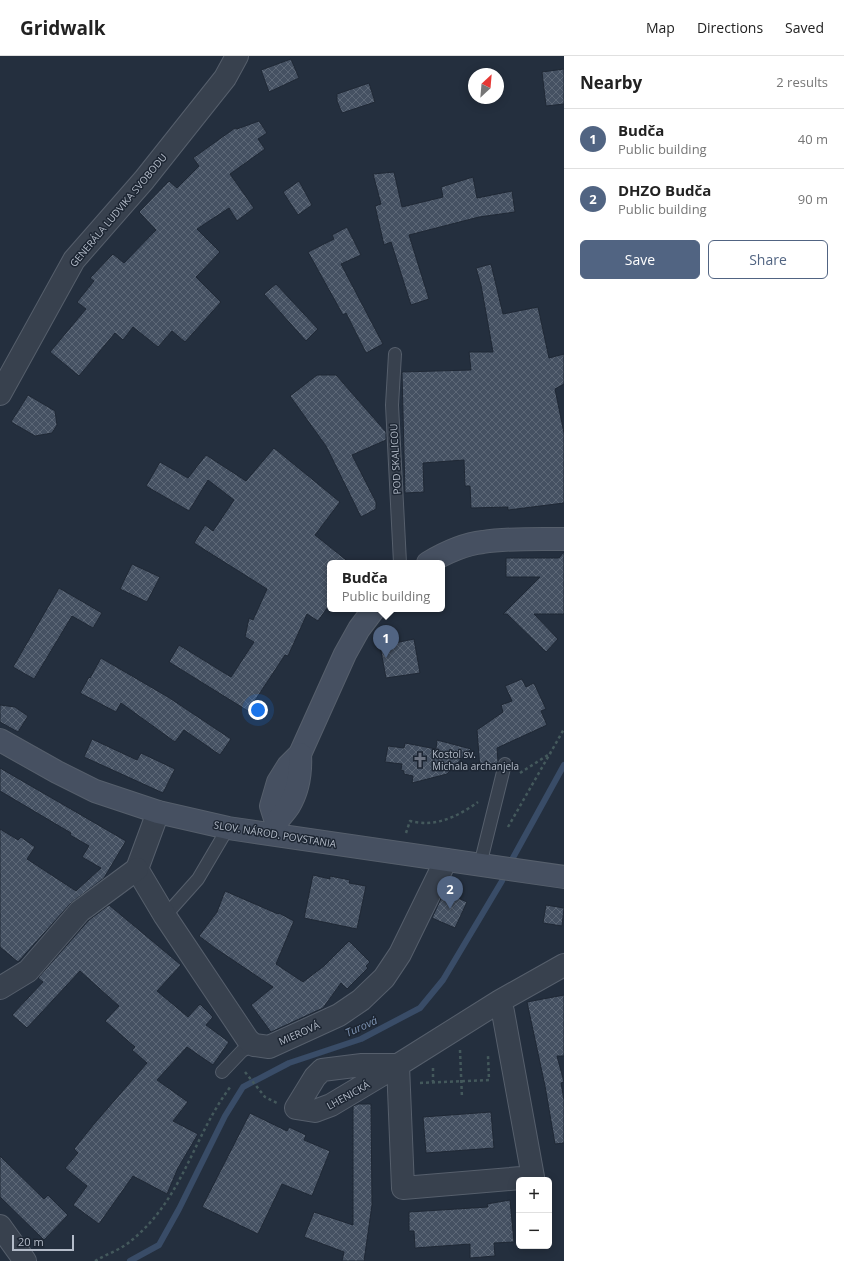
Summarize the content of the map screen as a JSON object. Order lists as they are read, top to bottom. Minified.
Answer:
{"streets":{"street":["GENERÁLA LUDVIKA SVOBODU","SLOV. NÁROD. POVSTANIA","MIEROVÁ"],"lane":["POD SKALICOU"]},"crossings":[["SLOV. NÁROD. POVSTANIA","MIEROVÁ"]],"water":["Turová"],"places":{"church":["Kostol sv. Michala archanjela"]},"scale_bar":"20 m","north":"top right","page":{"header":"Gridwalk","nav":["Map","Directions","Saved"],"heading":["Nearby","2 results"],"list":[{"mark":"1","name":"Budča","note":"Public building","value":"40 m"},{"mark":"2","name":"DHZO Budča","note":"Public building","value":"90 m"}],"buttons":["Save","Share"],"popup":["Budča","Public building"],"pins":["1","2"],"map_buttons":["+","−"],"scale":"20 m"}}
